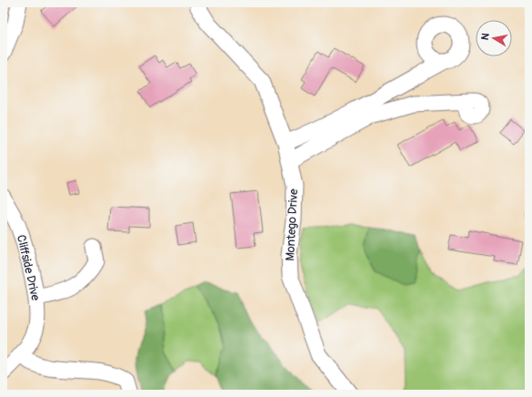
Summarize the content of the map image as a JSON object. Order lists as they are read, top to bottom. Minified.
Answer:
{"streets":{"street":["Montego Drive","Cliffside Drive"]},"north":"left"}
